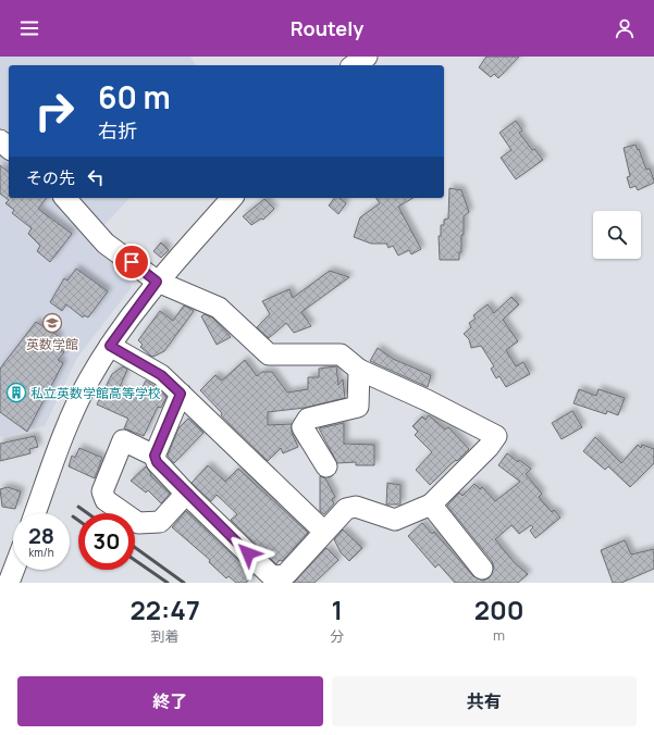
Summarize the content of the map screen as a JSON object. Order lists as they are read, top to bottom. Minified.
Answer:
{"places":{"school or university":["英数学館"],"building":["私立英数学館高等学校"]},"page":{"header":"Routely","turn":["60 m","右折"],"then":"その先","speed":"28 km/h","limit":"30","eta":["22:47","到着","1","分","200","m"],"buttons":["終了","共有"]}}
